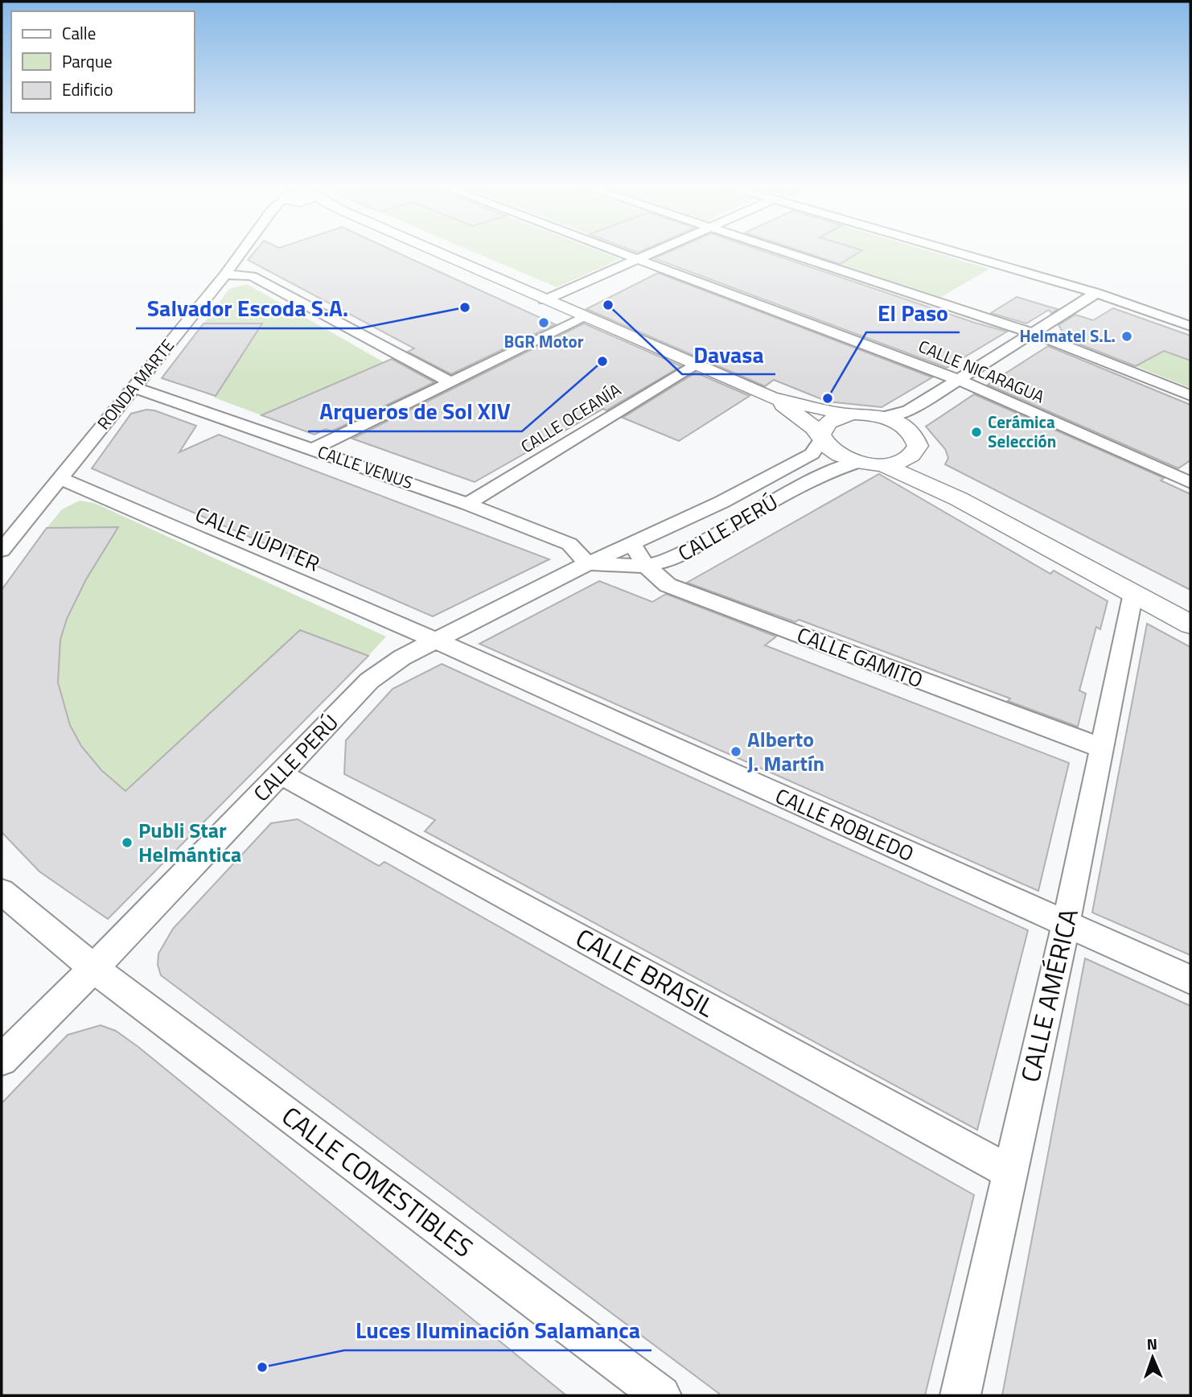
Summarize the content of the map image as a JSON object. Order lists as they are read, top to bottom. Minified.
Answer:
{"streets":{"street":["CALLE NICARAGUA","RONDA MARTE","CALLE OCEANÍA","CALLE VENUS","CALLE PERÚ","CALLE JÚPITER","CALLE GAMITO","CALLE ROBLEDO","CALLE BRASIL","CALLE AMÉRICA","CALLE COMESTIBLES"]},"crossings":[["RONDA MARTE","CALLE VENUS"],["RONDA MARTE","CALLE JÚPITER"],["CALLE OCEANÍA","CALLE VENUS"],["CALLE VENUS","CALLE PERÚ"],["CALLE PERÚ","CALLE JÚPITER"],["CALLE PERÚ","CALLE GAMITO"],["CALLE PERÚ","CALLE ROBLEDO"],["CALLE PERÚ","CALLE BRASIL"],["CALLE PERÚ","CALLE COMESTIBLES"],["CALLE JÚPITER","CALLE ROBLEDO"],["CALLE GAMITO","CALLE AMÉRICA"],["CALLE ROBLEDO","CALLE AMÉRICA"],["CALLE BRASIL","CALLE AMÉRICA"]],"places":["Davasa","Salvador Escoda S.A.","BGR Motor","Helmatel S.L.","Arqueros de Sol XIV","El Paso","Cerámica Selección","Alberto J. Martín","Publi Star Helmántica","Luces Iluminación Salamanca"],"legend":["Calle","Parque","Edificio"],"north":"top"}
